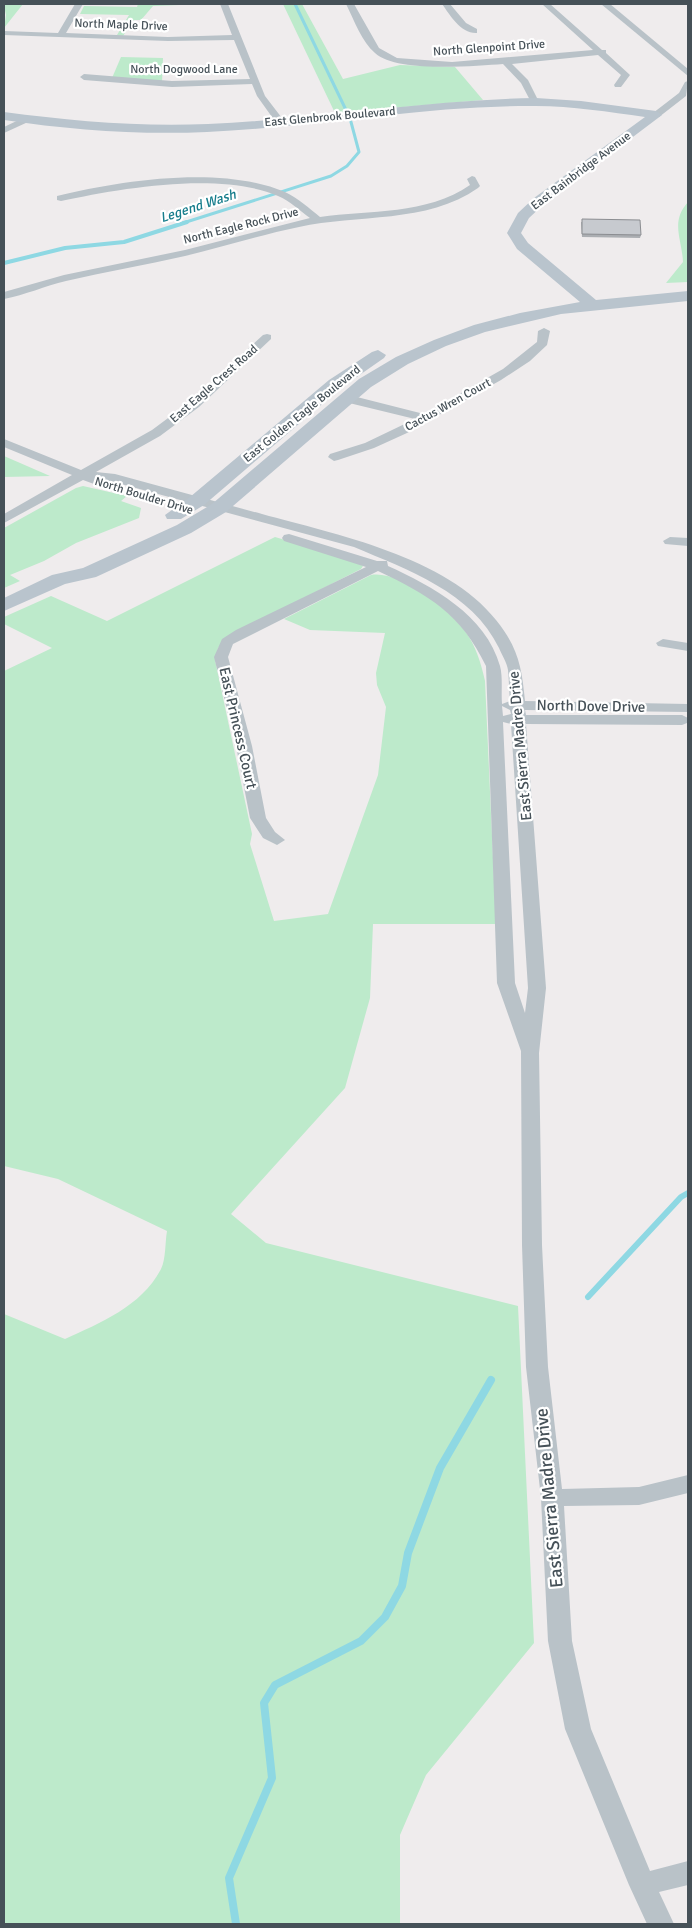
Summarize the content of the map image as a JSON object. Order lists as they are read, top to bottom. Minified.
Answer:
{"streets":{"street":["North Maple Drive","North Glenpoint Drive","North Dogwood Lane","East Glenbrook Boulevard","East Bainbridge Avenue","North Eagle Rock Drive","East Eagle Crest Road","Cactus Wren Court","East Golden Eagle Boulevard","North Boulder Drive","North Dove Drive","East Princess Court","East Sierra Madre Drive"]},"crossings":[["East Glenbrook Boulevard","East Bainbridge Avenue"],["East Bainbridge Avenue","East Golden Eagle Boulevard"],["East Eagle Crest Road","North Boulder Drive"],["East Golden Eagle Boulevard","North Boulder Drive"],["East Golden Eagle Boulevard","East Sierra Madre Drive"],["North Boulder Drive","East Sierra Madre Drive"],["North Dove Drive","East Sierra Madre Drive"],["East Princess Court","East Sierra Madre Drive"]],"water":["Legend Wash"]}
